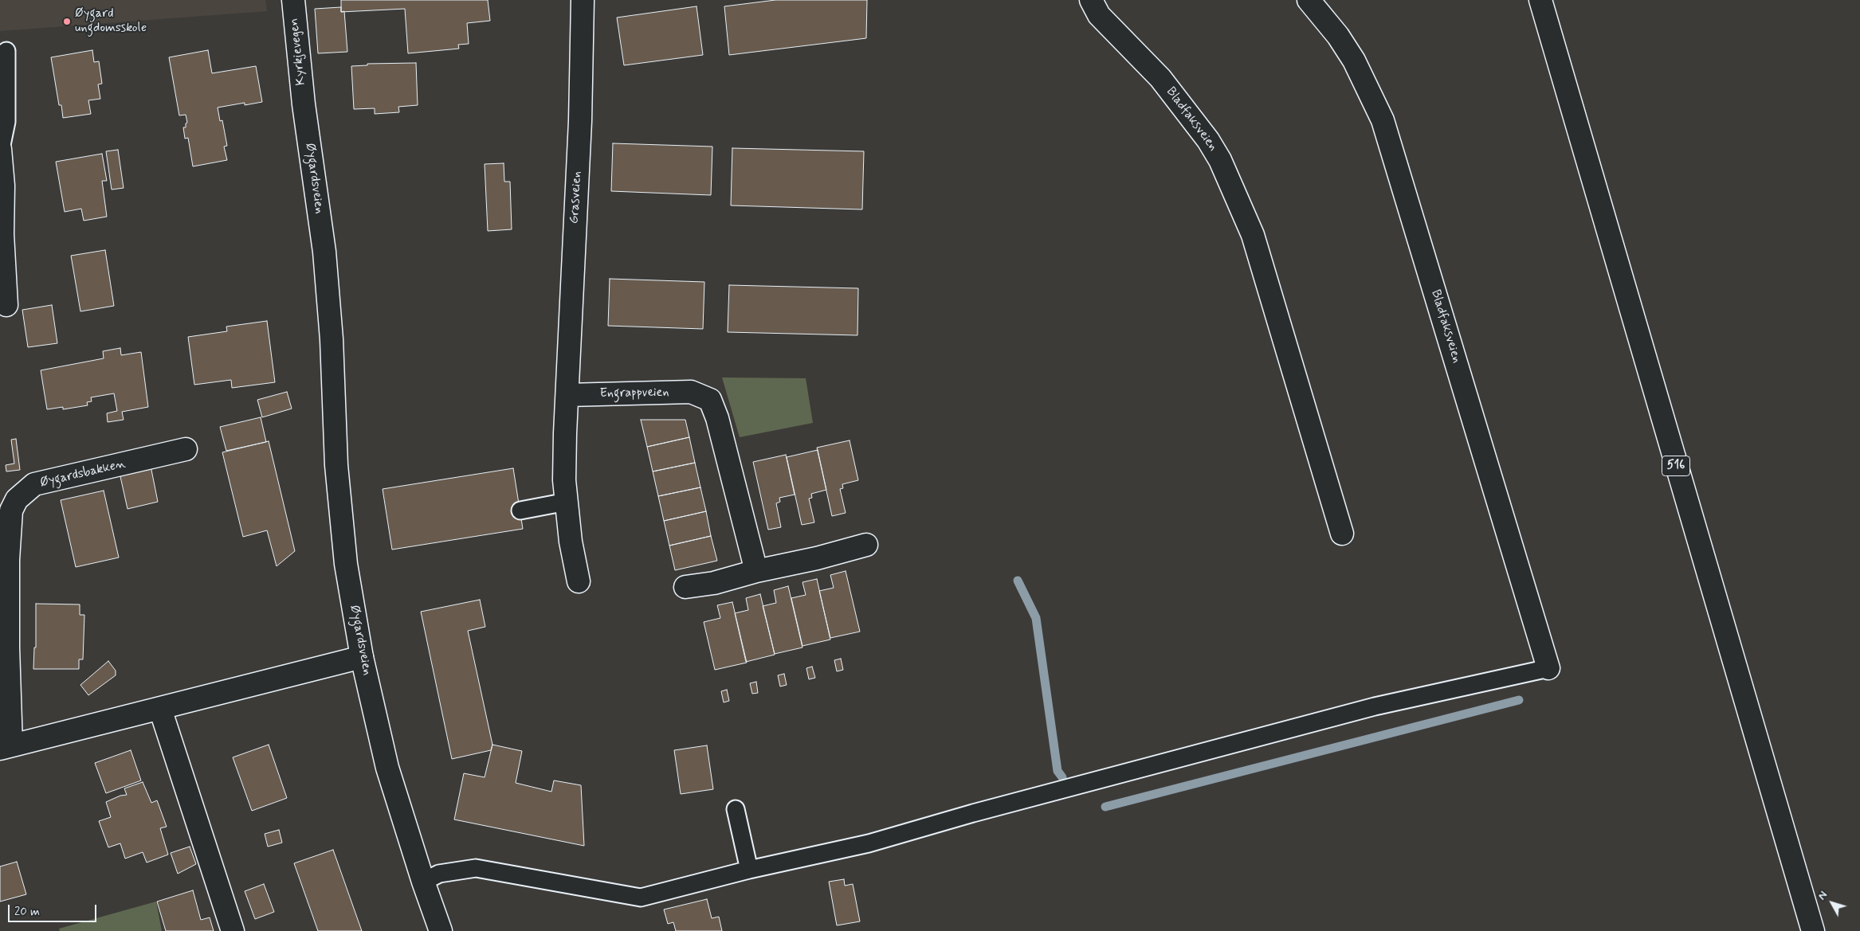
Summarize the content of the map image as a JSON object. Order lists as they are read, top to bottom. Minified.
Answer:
{"streets":{"street":["Kyrkjevegen","Bladfaksveien","Øygardsveien","Grasveien","Engrappveien","516","Øygardsbakken"]},"crossings":[["Kyrkjevegen","Øygardsveien"],["Øygardsveien","Øygardsbakken"],["Grasveien","Engrappveien"]],"places":["Øygard ungdomsskole"],"scale_bar":"20 m","north":"top left"}
